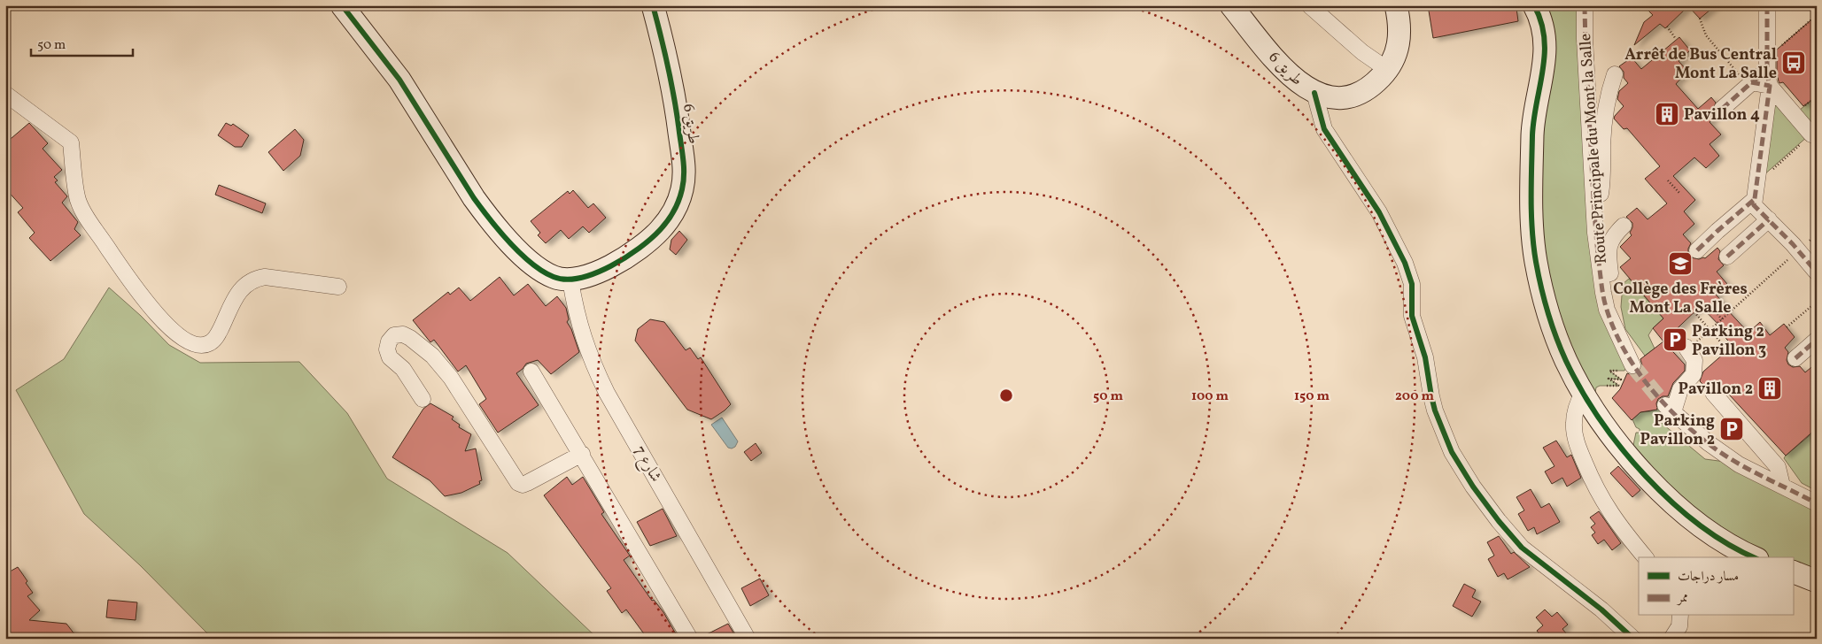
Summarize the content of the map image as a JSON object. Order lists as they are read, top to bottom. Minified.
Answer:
{"streets":{"street":["طريق 6","Route Principale du Mont la Salle","شارع 7"]},"crossings":[["طريق 6","شارع 7"]],"places":{"bus stop":["Arrêt de Bus Central Mont La Salle"],"building":["Pavillon 4","Pavillon 2"],"school or university":["Collège des Frères Mont La Salle"],"parking":["Parking 2 Pavillon 3","Parking Pavillon 2"]},"legend":["مسار دراجات","ممر"],"scale_bar":"50 m","rings":["50 m","100 m","150 m","200 m"]}
